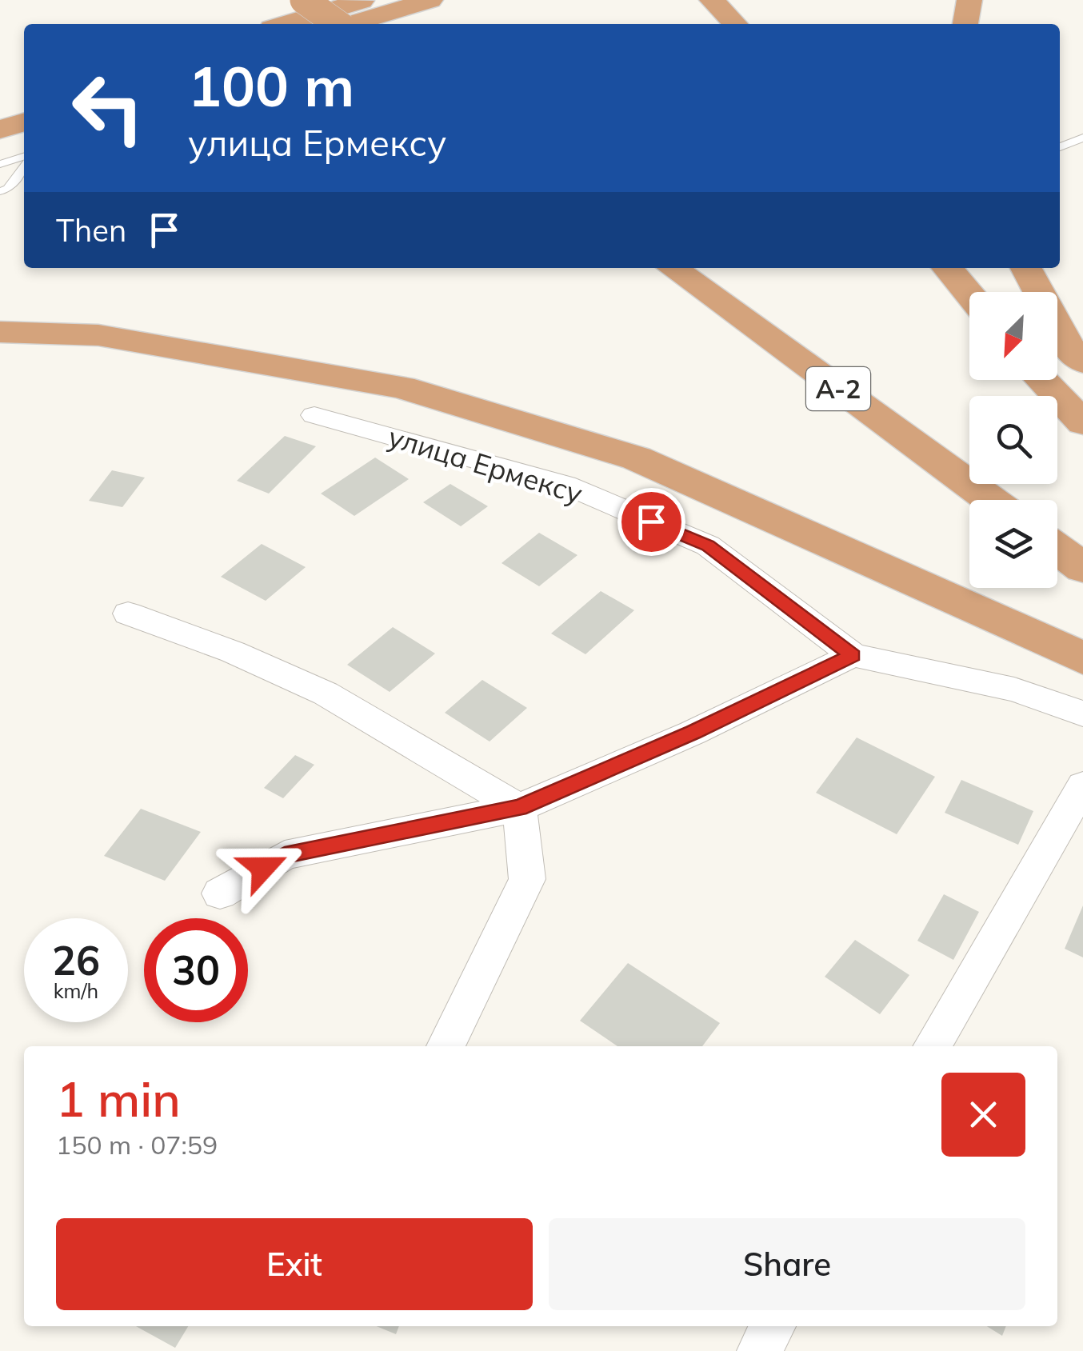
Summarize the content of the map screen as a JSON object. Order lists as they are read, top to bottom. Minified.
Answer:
{"streets":{"highway":["A-2"],"street":["улица Ермексу"]},"north":"bottom left","page":{"turn":["100 m","улица Ермексу"],"then":"Then","speed":"26 km/h","limit":"30","heading":["1 min","150 m · 07:59"],"buttons":["Exit","Share"]}}
